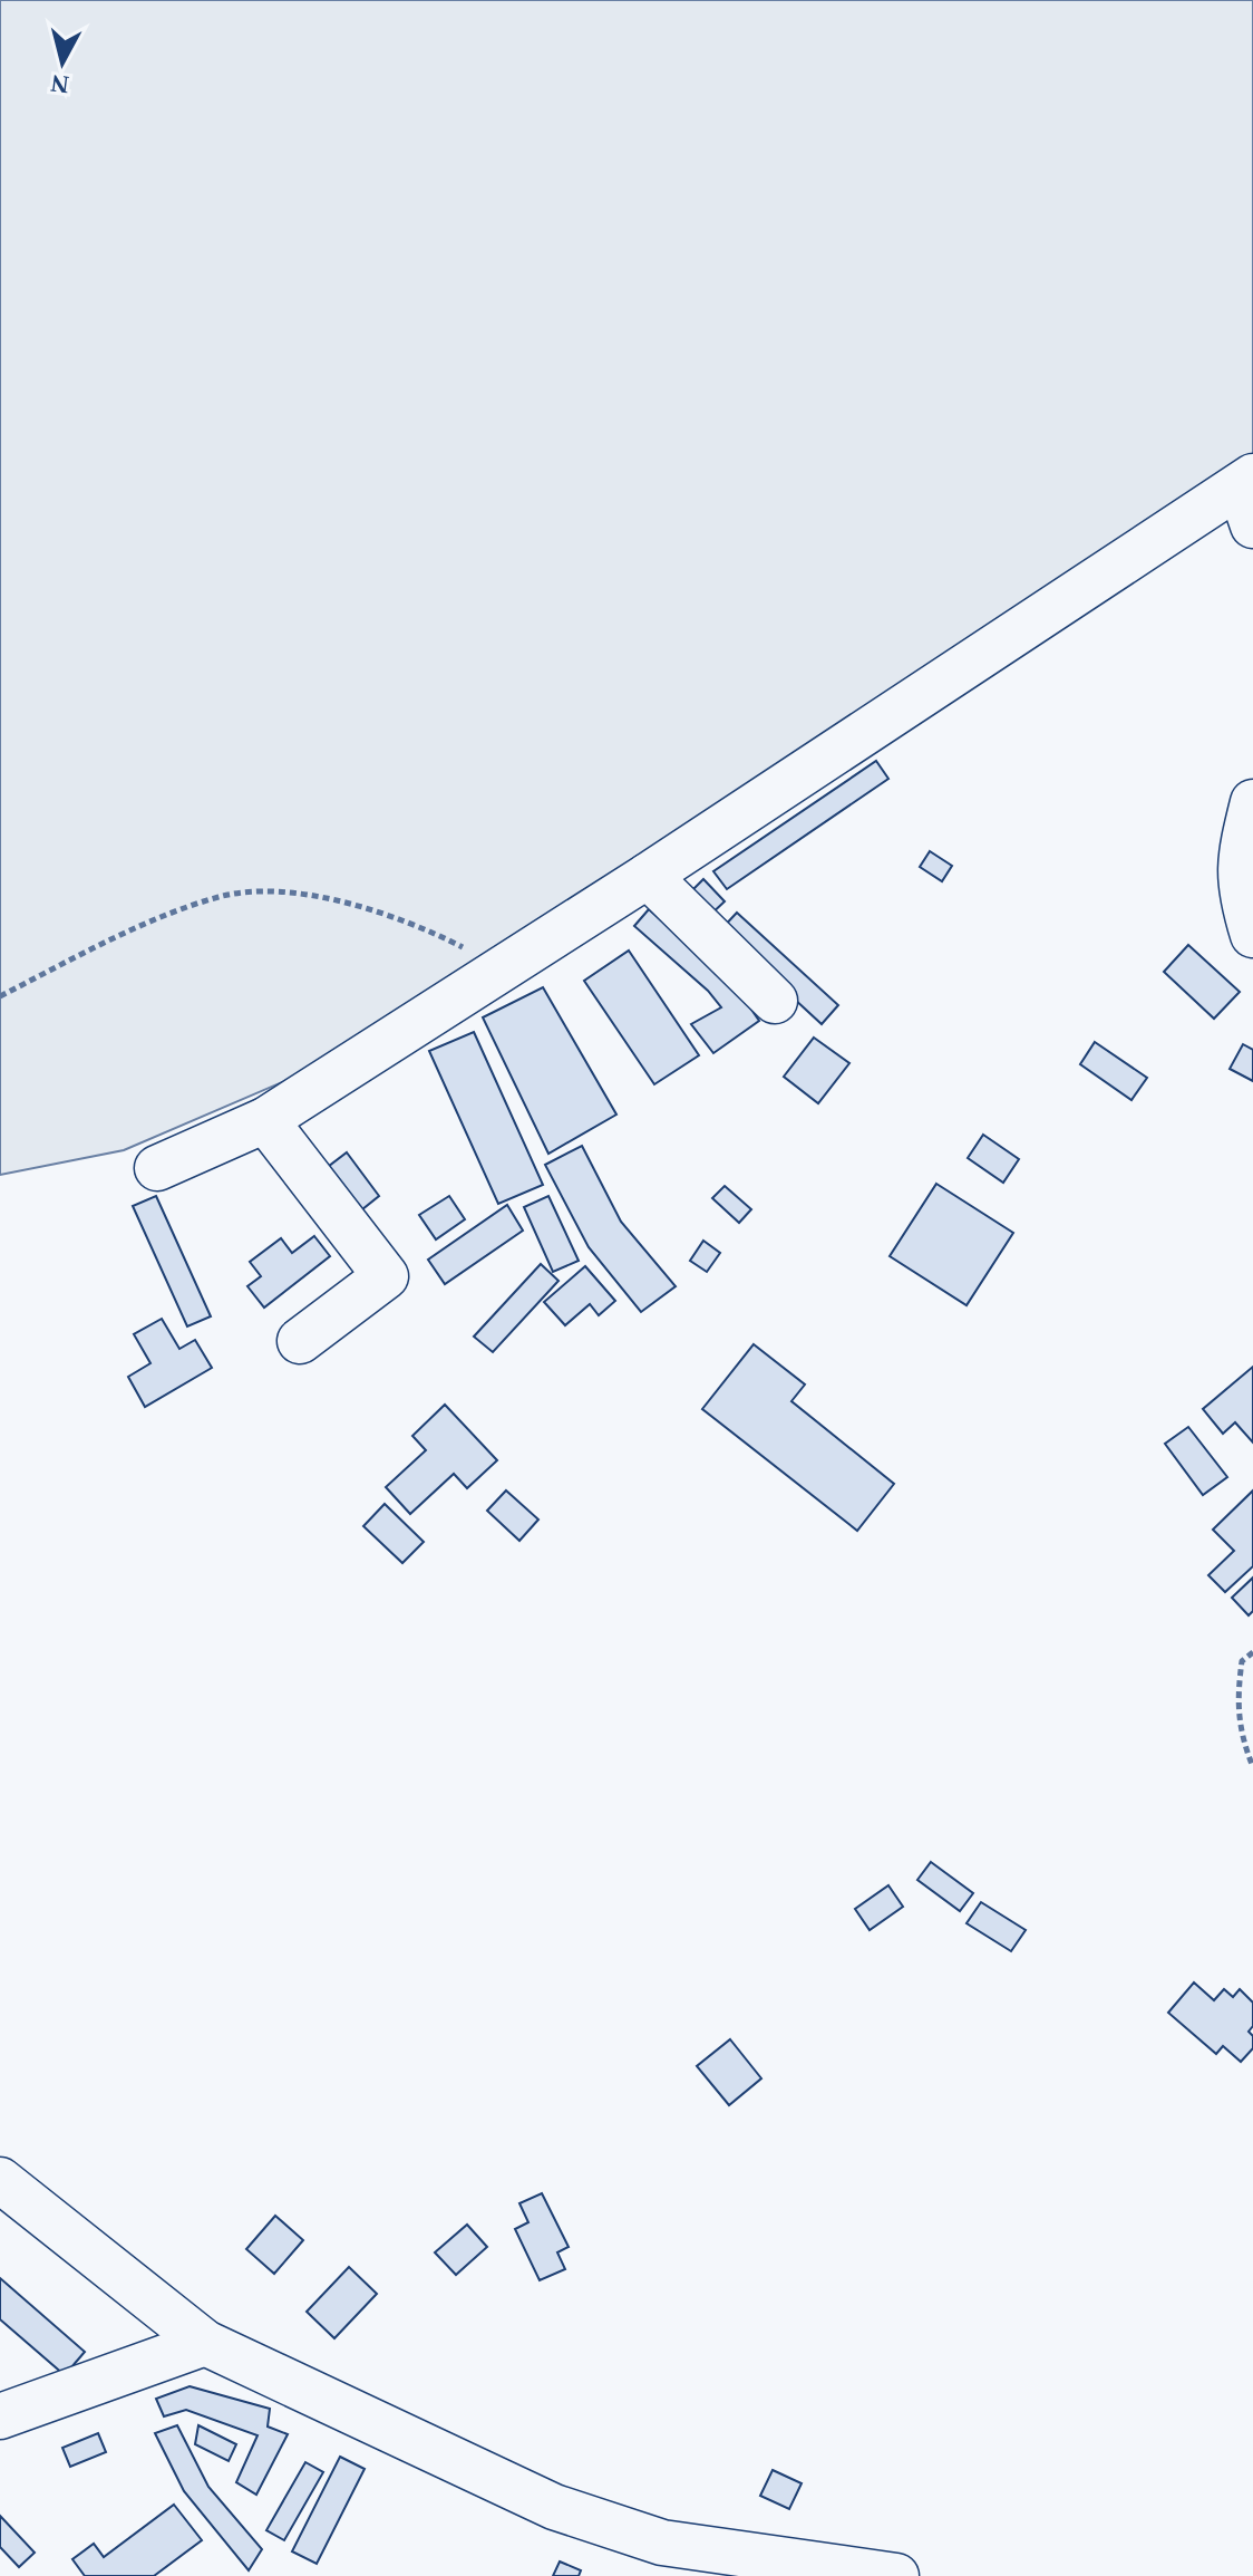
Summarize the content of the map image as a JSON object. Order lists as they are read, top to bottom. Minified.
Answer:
{"north":"bottom"}
